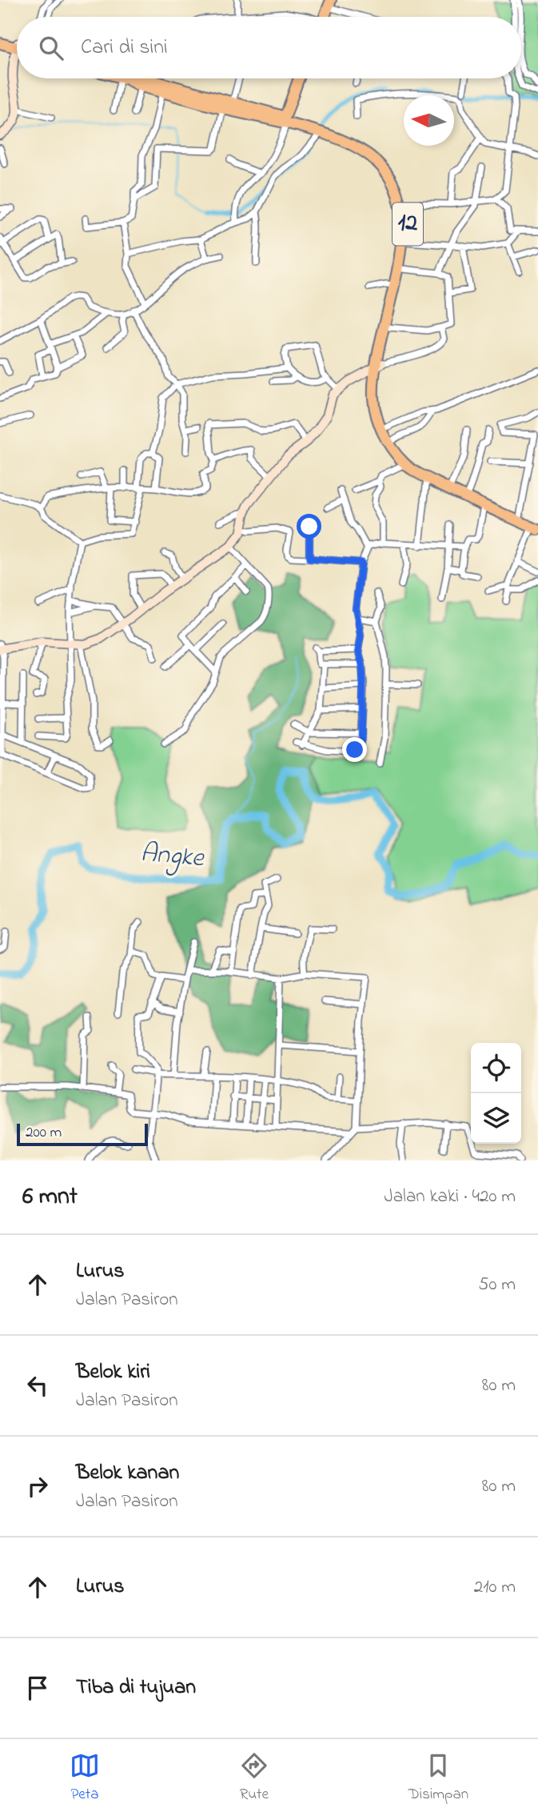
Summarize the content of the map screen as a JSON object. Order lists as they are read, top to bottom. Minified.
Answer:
{"streets":{"highway":["12"]},"water":["Angke"],"scale_bar":"200 m","north":"left","page":{"search":"Cari di sini","scale":"200 m","heading":["6 mnt","Jalan kaki · 420 m"],"list":[["Lurus","Jalan Pasiron","50 m"],["Belok kiri","Jalan Pasiron","80 m"],["Belok kanan","Jalan Pasiron","80 m"],["Lurus","210 m"],"Tiba di tujuan"],"nav":["Peta","Rute","Disimpan"]}}
